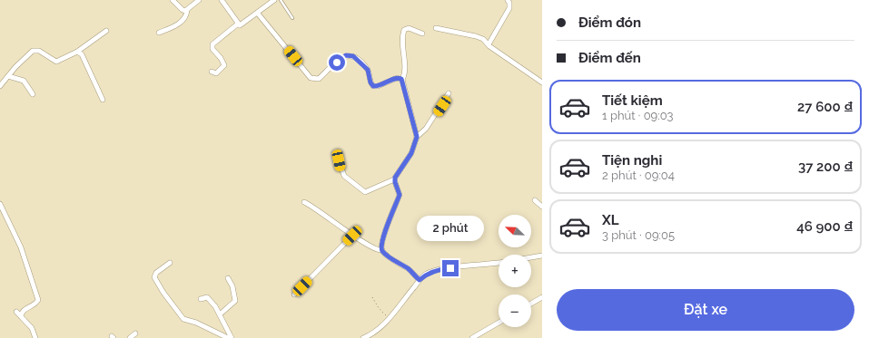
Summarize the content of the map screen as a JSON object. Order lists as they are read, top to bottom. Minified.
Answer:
{"north":"top left","page":{"banner":["Điểm đón","Điểm đến"],"list":[{"name":"Tiết kiệm","note":"1 phút · 09:03","value":"27 600 ₫"},{"name":"Tiện nghi","note":"2 phút · 09:04","value":"37 200 ₫"},{"name":"XL","note":"3 phút · 09:05","value":"46 900 ₫"}],"map_buttons":["+","−"],"bubble":"2 phút","buttons":"Đặt xe"}}
